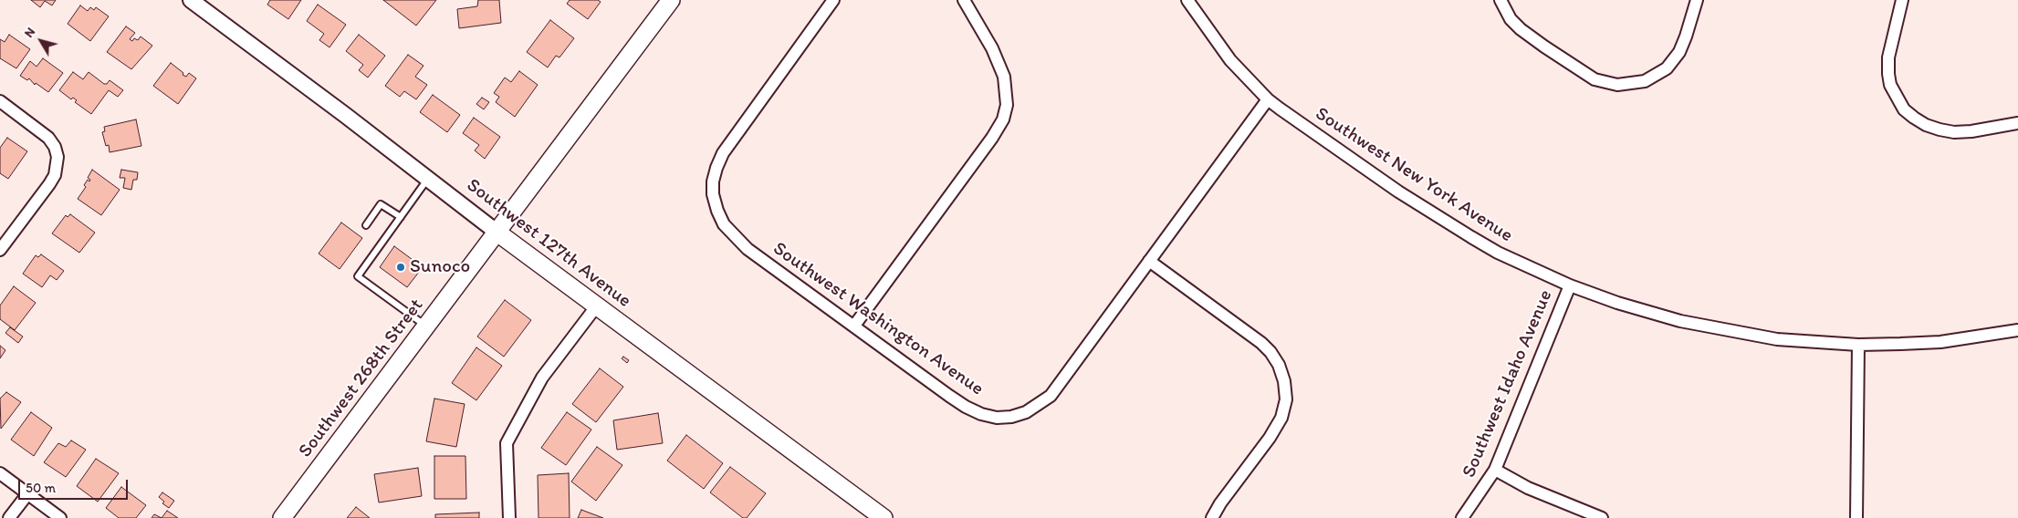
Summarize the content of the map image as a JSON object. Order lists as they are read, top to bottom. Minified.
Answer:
{"streets":{"main road":["Southwest 127th Avenue","Southwest 268th Street"],"street":["Southwest New York Avenue","Southwest Washington Avenue","Southwest Idaho Avenue"]},"crossings":[["Southwest New York Avenue","Southwest Washington Avenue"],["Southwest New York Avenue","Southwest Idaho Avenue"],["Southwest 127th Avenue","Southwest 268th Street"]],"places":["Sunoco"],"scale_bar":"50 m","north":"top left"}
